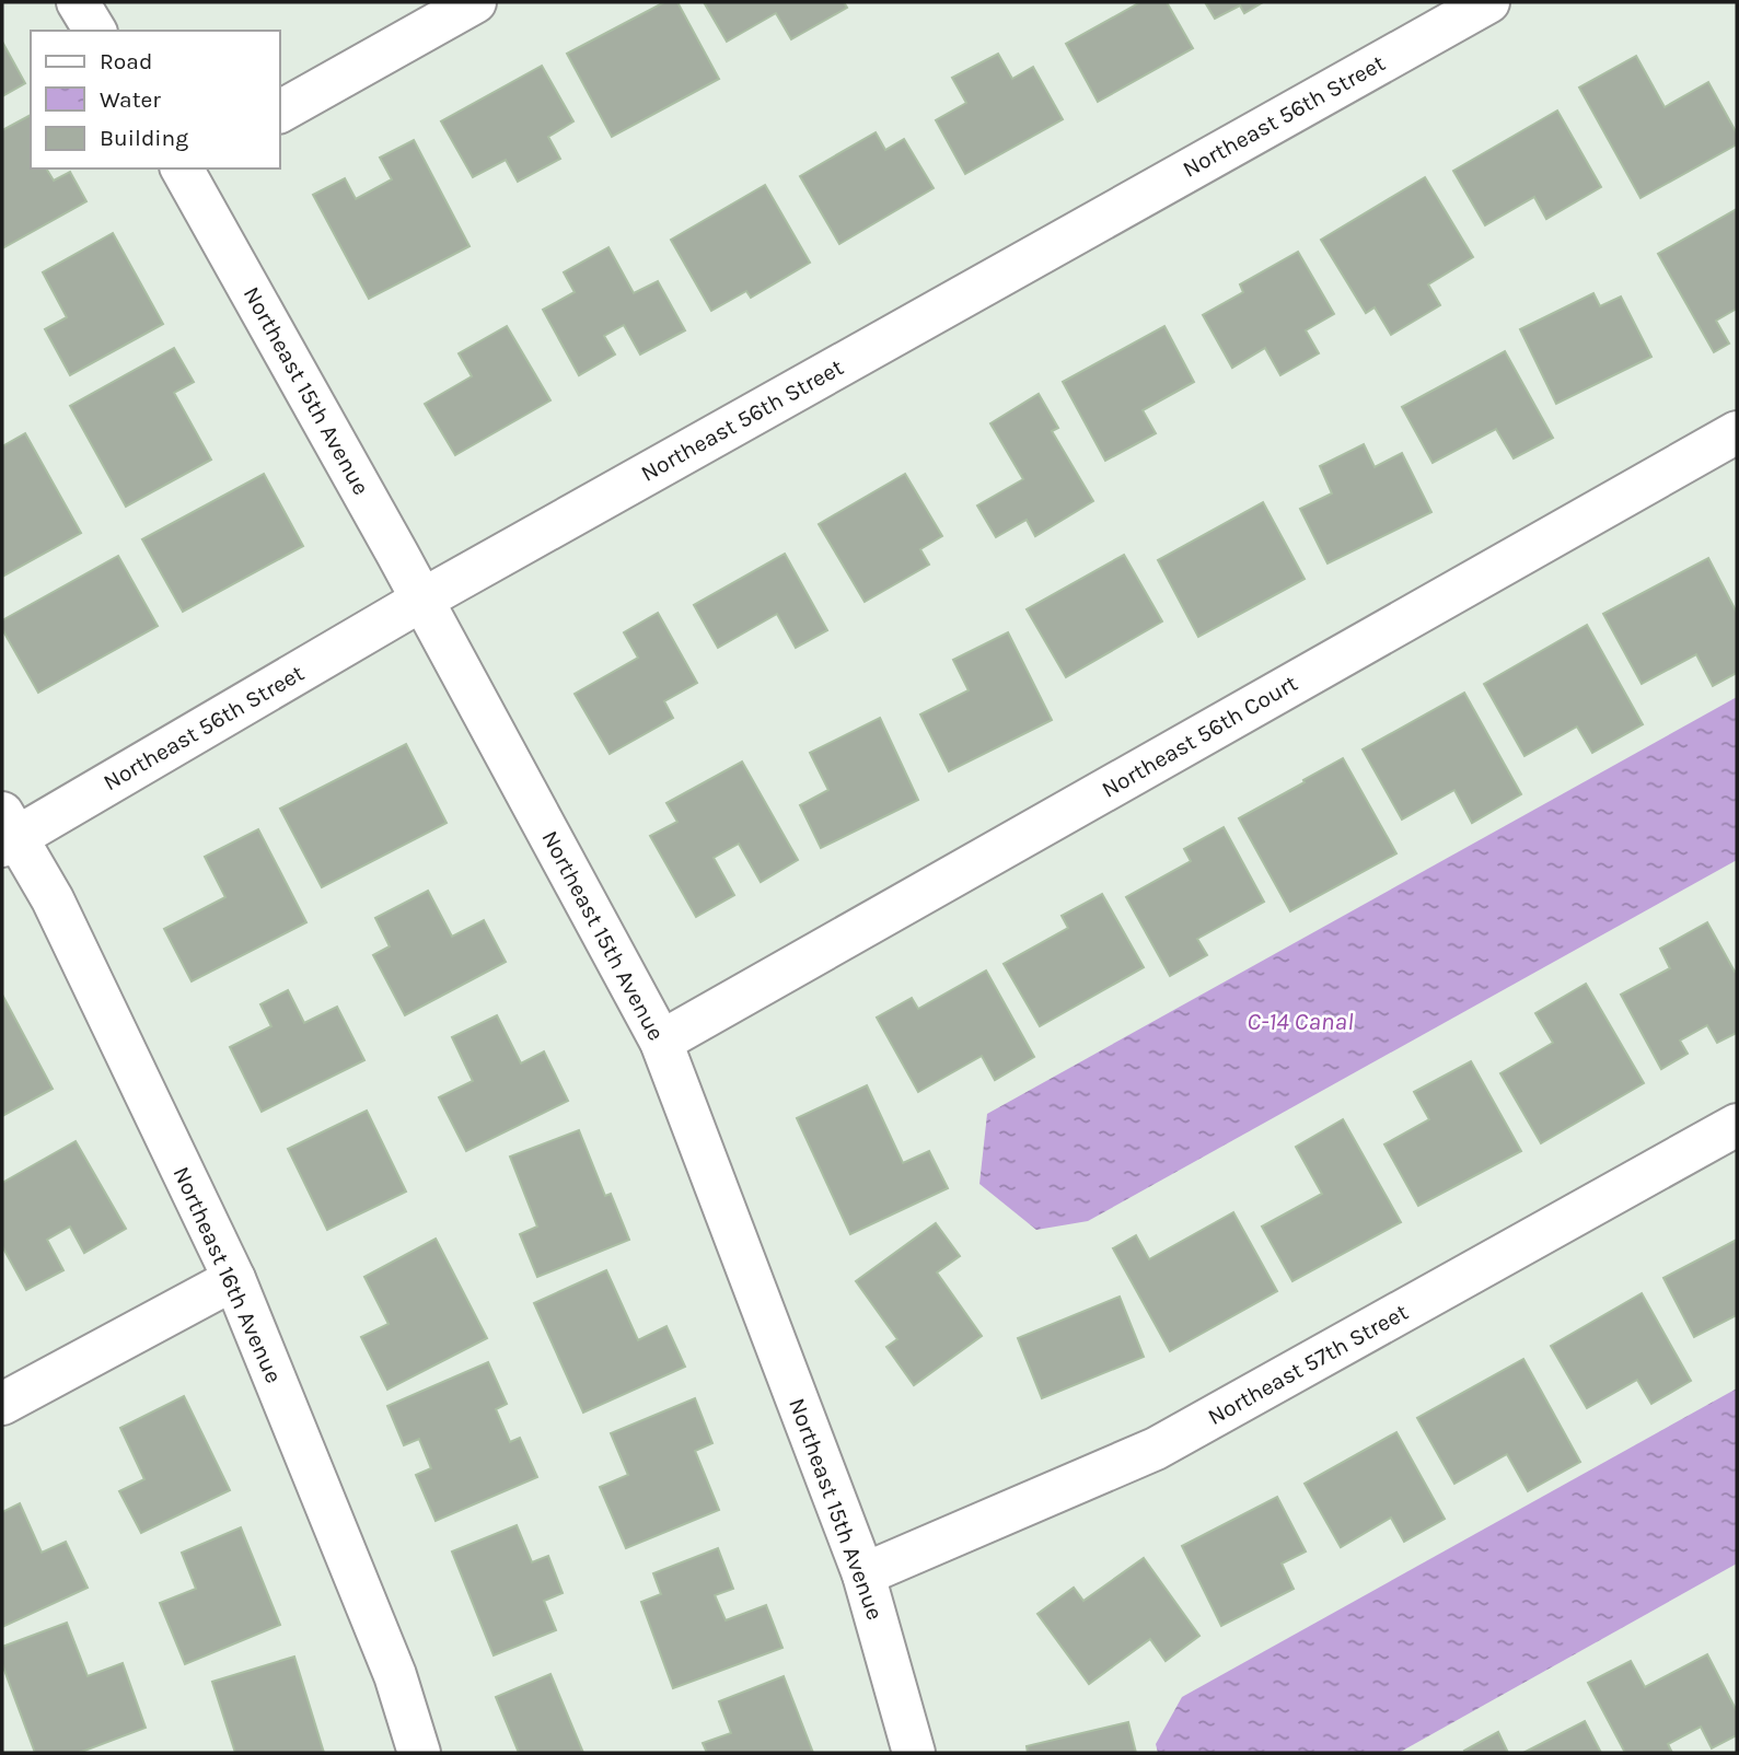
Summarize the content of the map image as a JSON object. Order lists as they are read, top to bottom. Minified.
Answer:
{"streets":{"street":["Northeast 56th Street","Northeast 15th Avenue","Northeast 56th Court","Northeast 16th Avenue","Northeast 57th Street"]},"crossings":[["Northeast 56th Street","Northeast 15th Avenue"],["Northeast 56th Street","Northeast 16th Avenue"],["Northeast 15th Avenue","Northeast 56th Court"],["Northeast 15th Avenue","Northeast 57th Street"]],"water":["C-14 Canal"],"legend":["Road","Water","Building"]}
